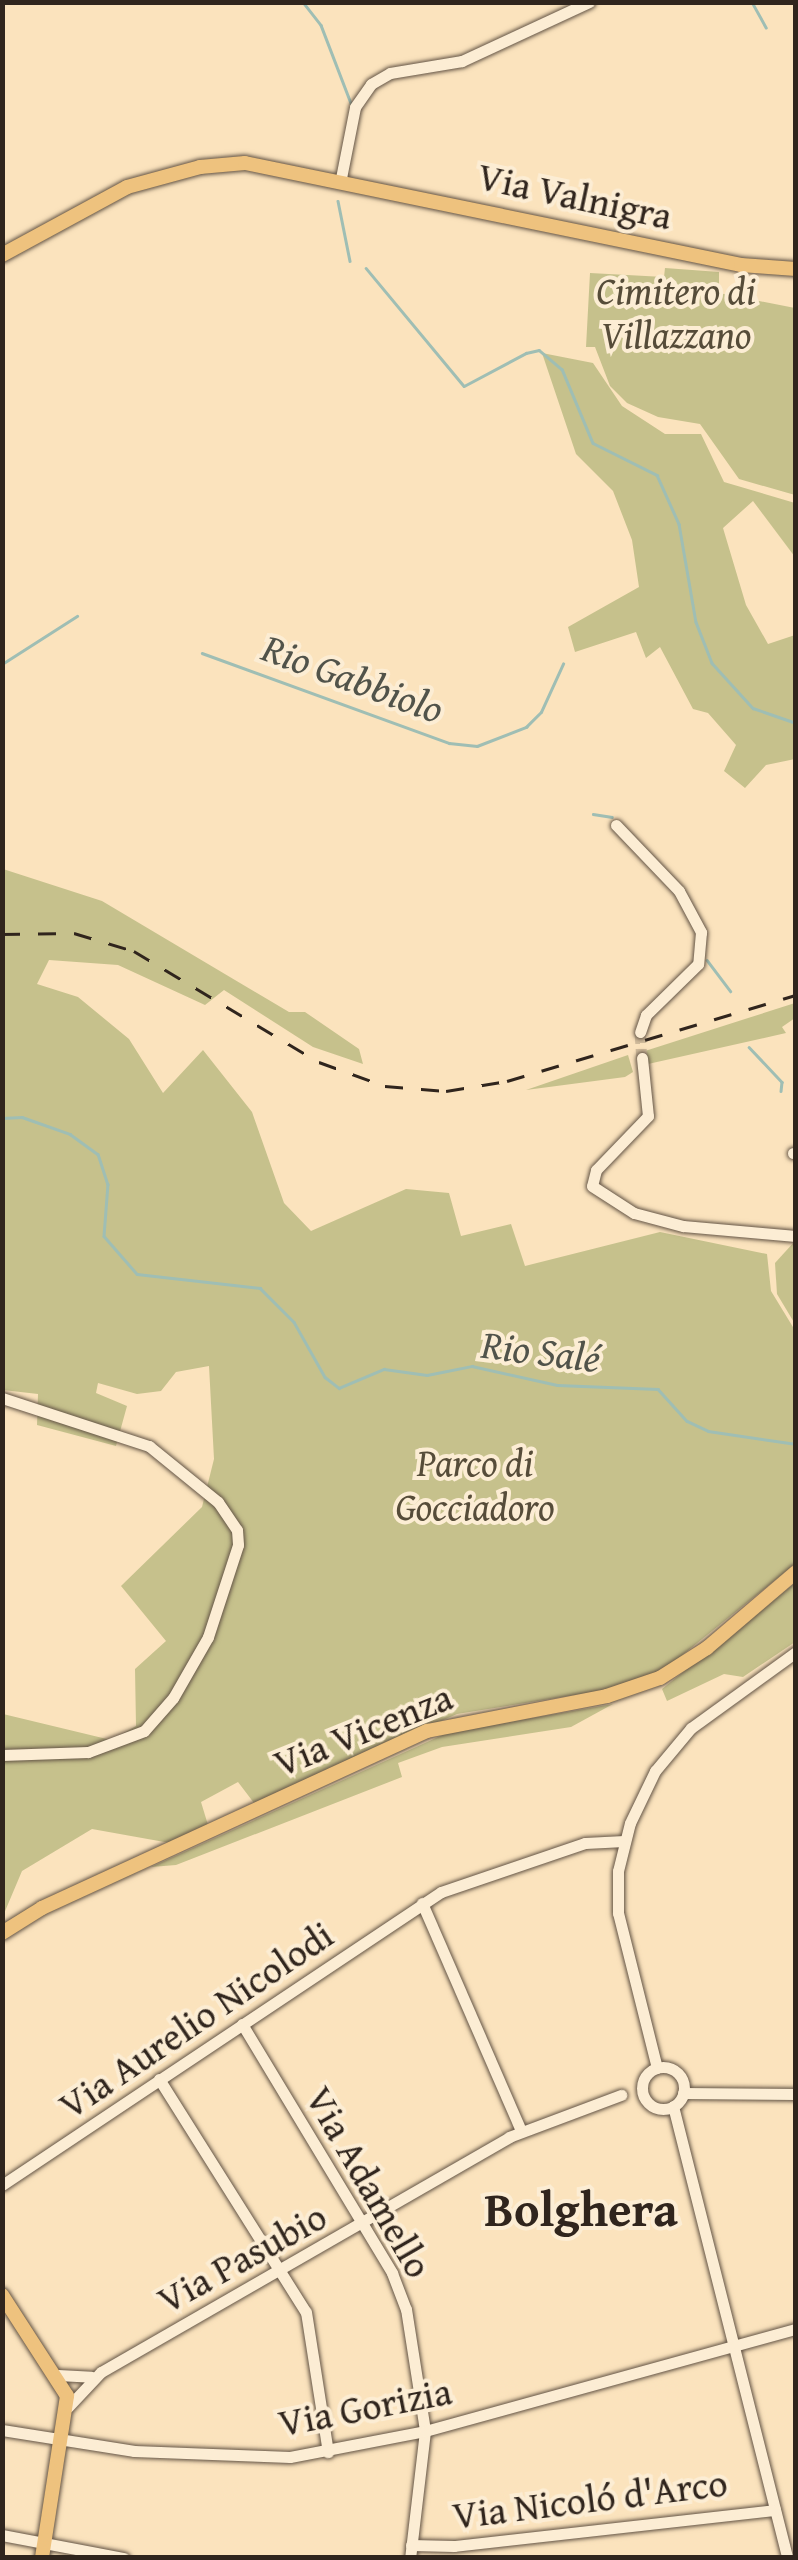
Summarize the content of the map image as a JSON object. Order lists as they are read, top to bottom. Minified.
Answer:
{"streets":{"main road":["Via Valnigra","Via Vicenza"],"street":["Via Aurelio Nicolodi","Via Adamello","Via Pasubio","Via Gorizia","Via Nicoló d'Arco"]},"crossings":[["Via Aurelio Nicolodi","Via Adamello"],["Via Adamello","Via Pasubio"],["Via Adamello","Via Gorizia"],["Via Adamello","Via Nicoló d'Arco"]],"districts":["Bolghera"],"water":["Rio Gabbiolo","Rio Salé"],"parks":["Cimitero di Villazzano","Parco di Gocciadoro"]}
